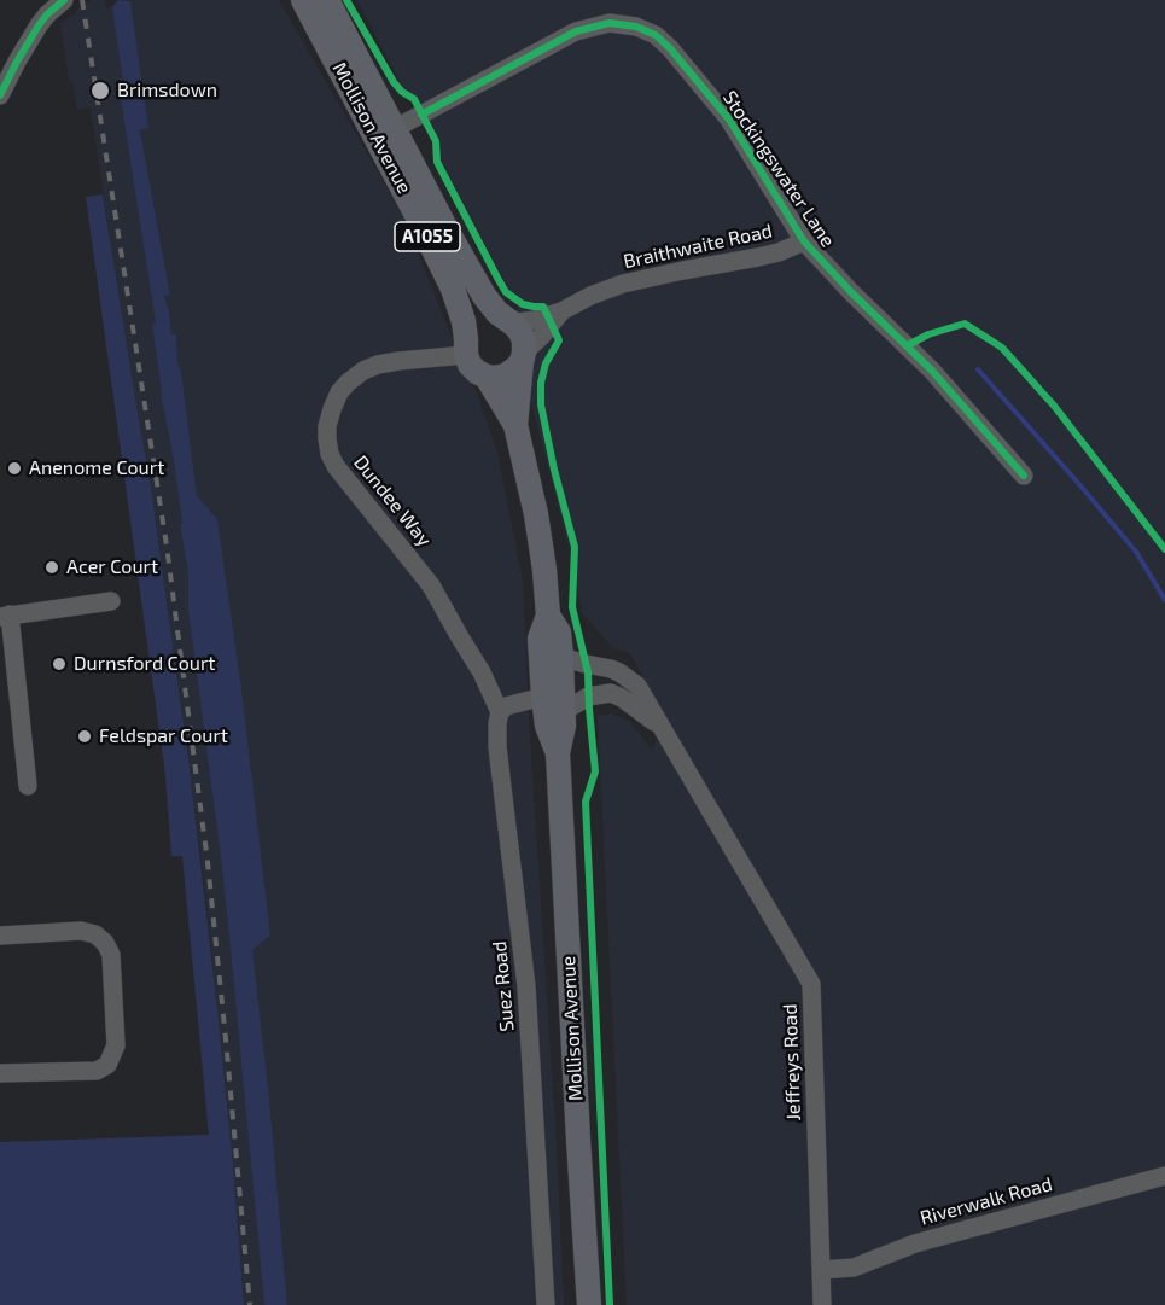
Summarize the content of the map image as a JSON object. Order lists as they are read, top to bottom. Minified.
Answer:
{"streets":{"main road":["Mollison Avenue","A1055"],"street":["Stockingswater Lane","Braithwaite Road","Dundee Way","Suez Road","Jeffreys Road","Riverwalk Road"]},"crossings":[["Mollison Avenue","Stockingswater Lane"],["Mollison Avenue","Braithwaite Road"],["Mollison Avenue","Dundee Way"],["Mollison Avenue","Jeffreys Road"],["Stockingswater Lane","Braithwaite Road"],["Braithwaite Road","Dundee Way"],["Dundee Way","Suez Road"],["Jeffreys Road","Riverwalk Road"]],"places":["Brimsdown","Anenome Court","Acer Court","Durnsford Court","Feldspar Court"]}
